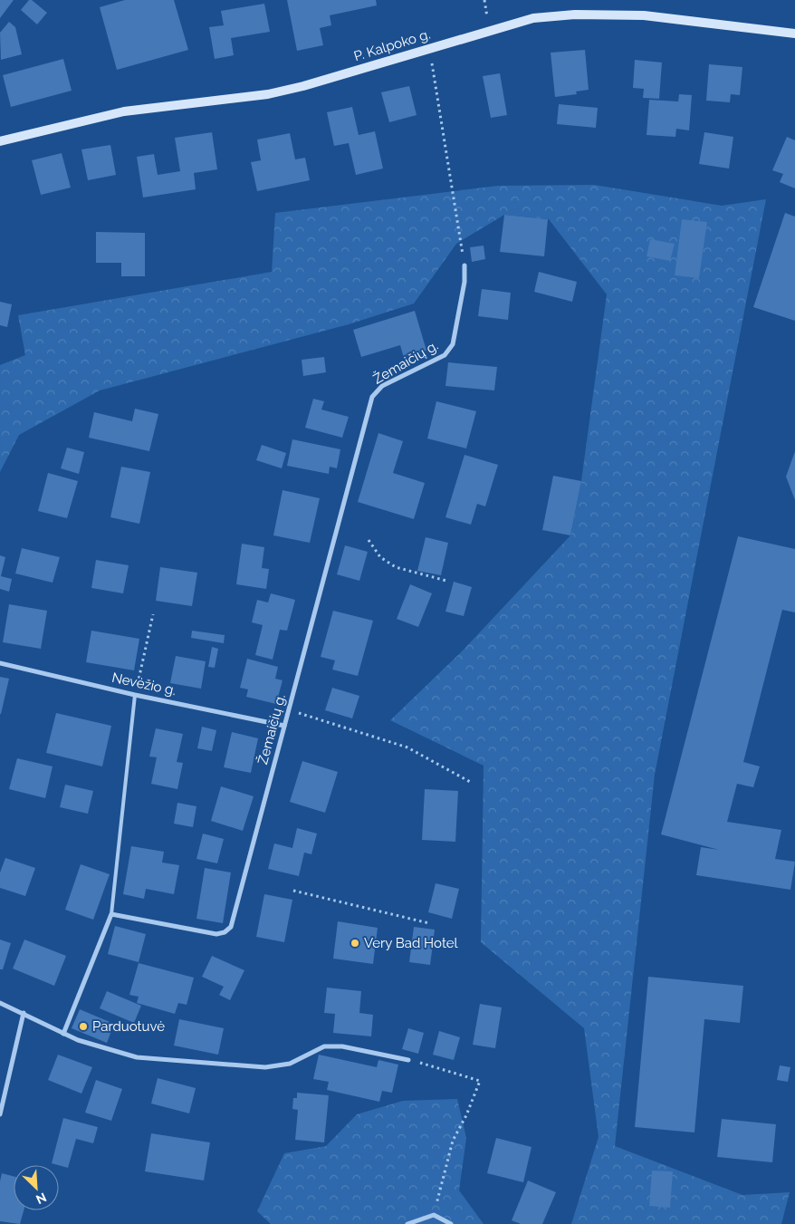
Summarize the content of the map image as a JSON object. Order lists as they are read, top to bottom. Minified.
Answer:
{"streets":{"street":["P. Kalpoko g.","Žemaičių g.","Nevėžio g."]},"crossings":[["Žemaičių g.","Nevėžio g."]],"places":["Very Bad Hotel","Parduotuvė"],"north":"bottom right"}
